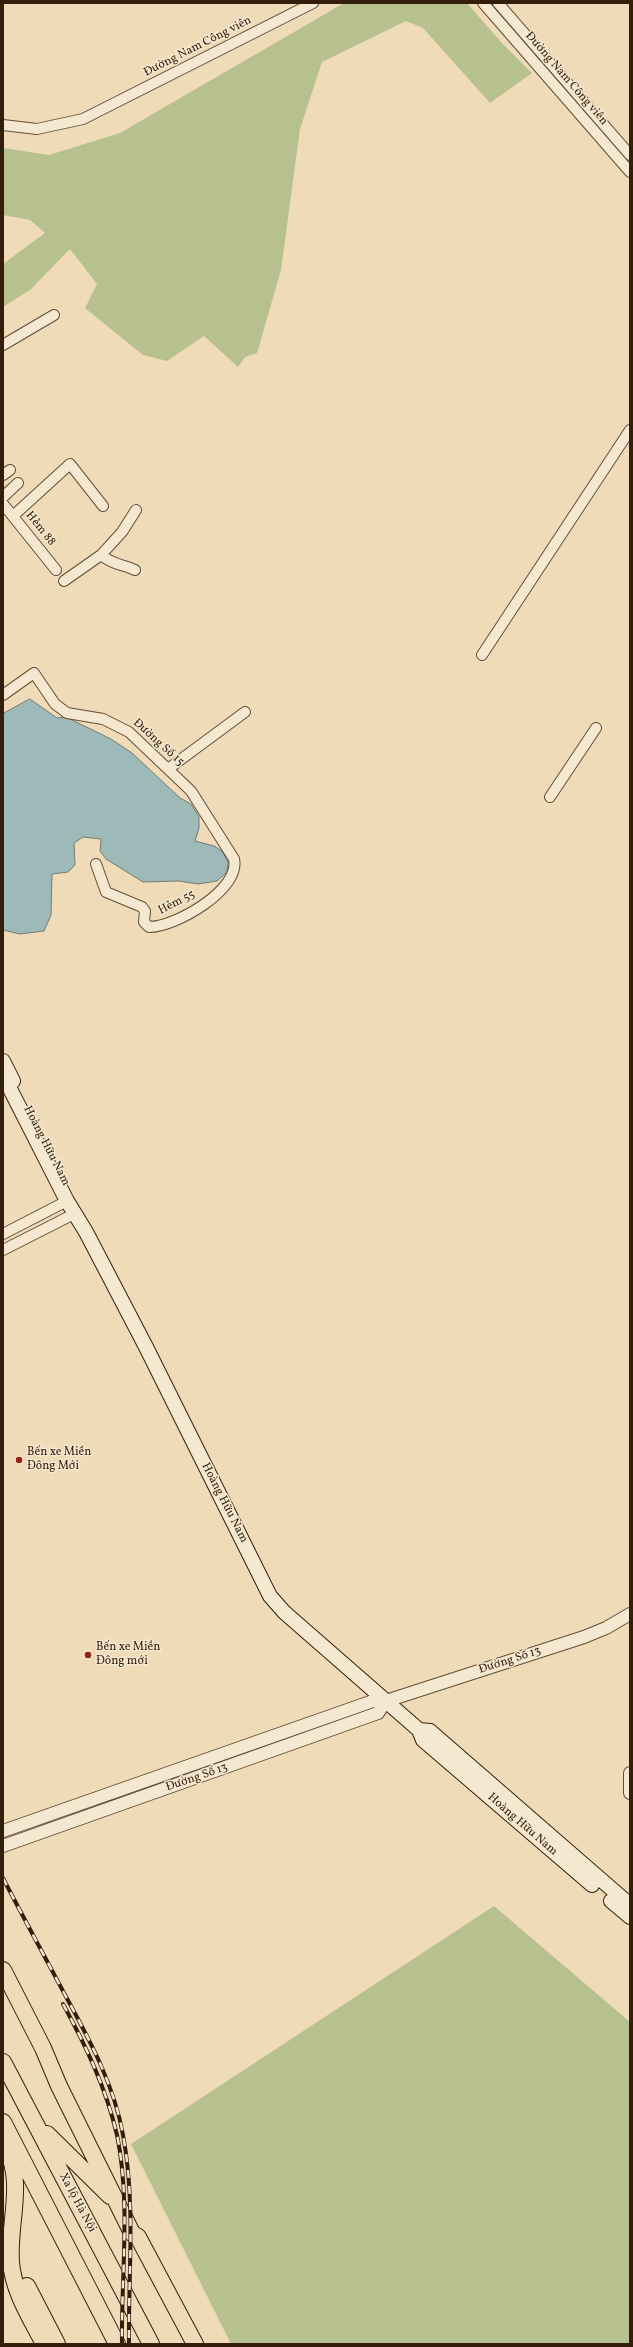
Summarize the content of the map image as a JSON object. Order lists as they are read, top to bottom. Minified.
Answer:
{"streets":{"highway":["Xa lộ Hà Nội"],"main road":["Hoàng Hữu Nam"],"street":["Đường Nam Công viên","Hẻm 88","Đường Số 15","Hẻm 55","Đường Số 13"]},"crossings":[["Đường Số 15","Hẻm 55"],["Hoàng Hữu Nam","Đường Số 13"]],"places":["Bến xe Miền Đông Mới","Bến xe Miền Đông mới"]}
